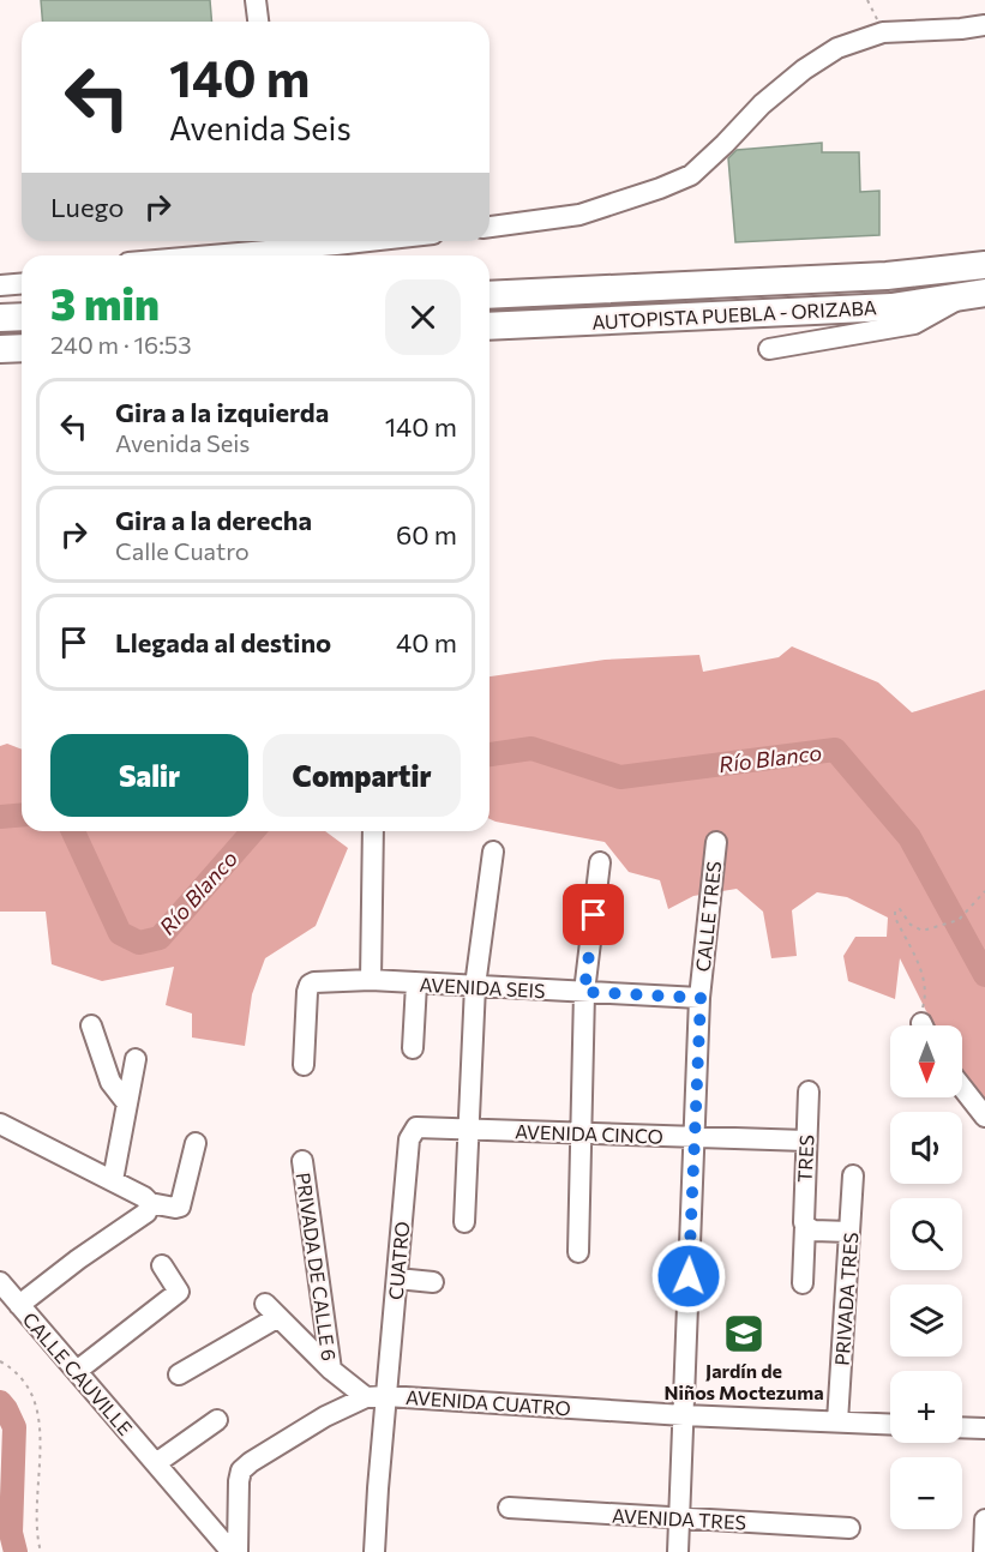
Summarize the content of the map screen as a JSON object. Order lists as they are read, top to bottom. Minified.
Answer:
{"streets":{"highway":["AUTOPISTA PUEBLA - ORIZABA"],"street":["CALLE TRES","AVENIDA SEIS","AVENIDA CINCO","TRES","CUATRO","PRIVADA DE CALLE 6","PRIVADA TRES","CALLE CAUVILLE","AVENIDA CUATRO","AVENIDA TRES"]},"crossings":[["CALLE TRES","AVENIDA SEIS"],["CALLE TRES","AVENIDA CINCO"],["CALLE TRES","AVENIDA CUATRO"],["CALLE TRES","AVENIDA TRES"],["AVENIDA CINCO","TRES"],["AVENIDA CINCO","CUATRO"],["CUATRO","PRIVADA DE CALLE 6"],["CUATRO","AVENIDA CUATRO"],["PRIVADA DE CALLE 6","AVENIDA CUATRO"],["PRIVADA TRES","AVENIDA CUATRO"]],"water":["Río Blanco"],"places":{"school or university":["Jardín de Niños Moctezuma"]},"north":"bottom","page":{"turn":["140 m","Avenida Seis"],"then":"Luego","heading":["3 min","240 m · 16:53"],"list":[{"name":"Gira a la izquierda","note":"Avenida Seis","value":"140 m"},{"name":"Gira a la derecha","note":"Calle Cuatro","value":"60 m"},{"name":"Llegada al destino","value":"40 m"}],"buttons":["Salir","Compartir"],"map_buttons":["+","−"]}}
